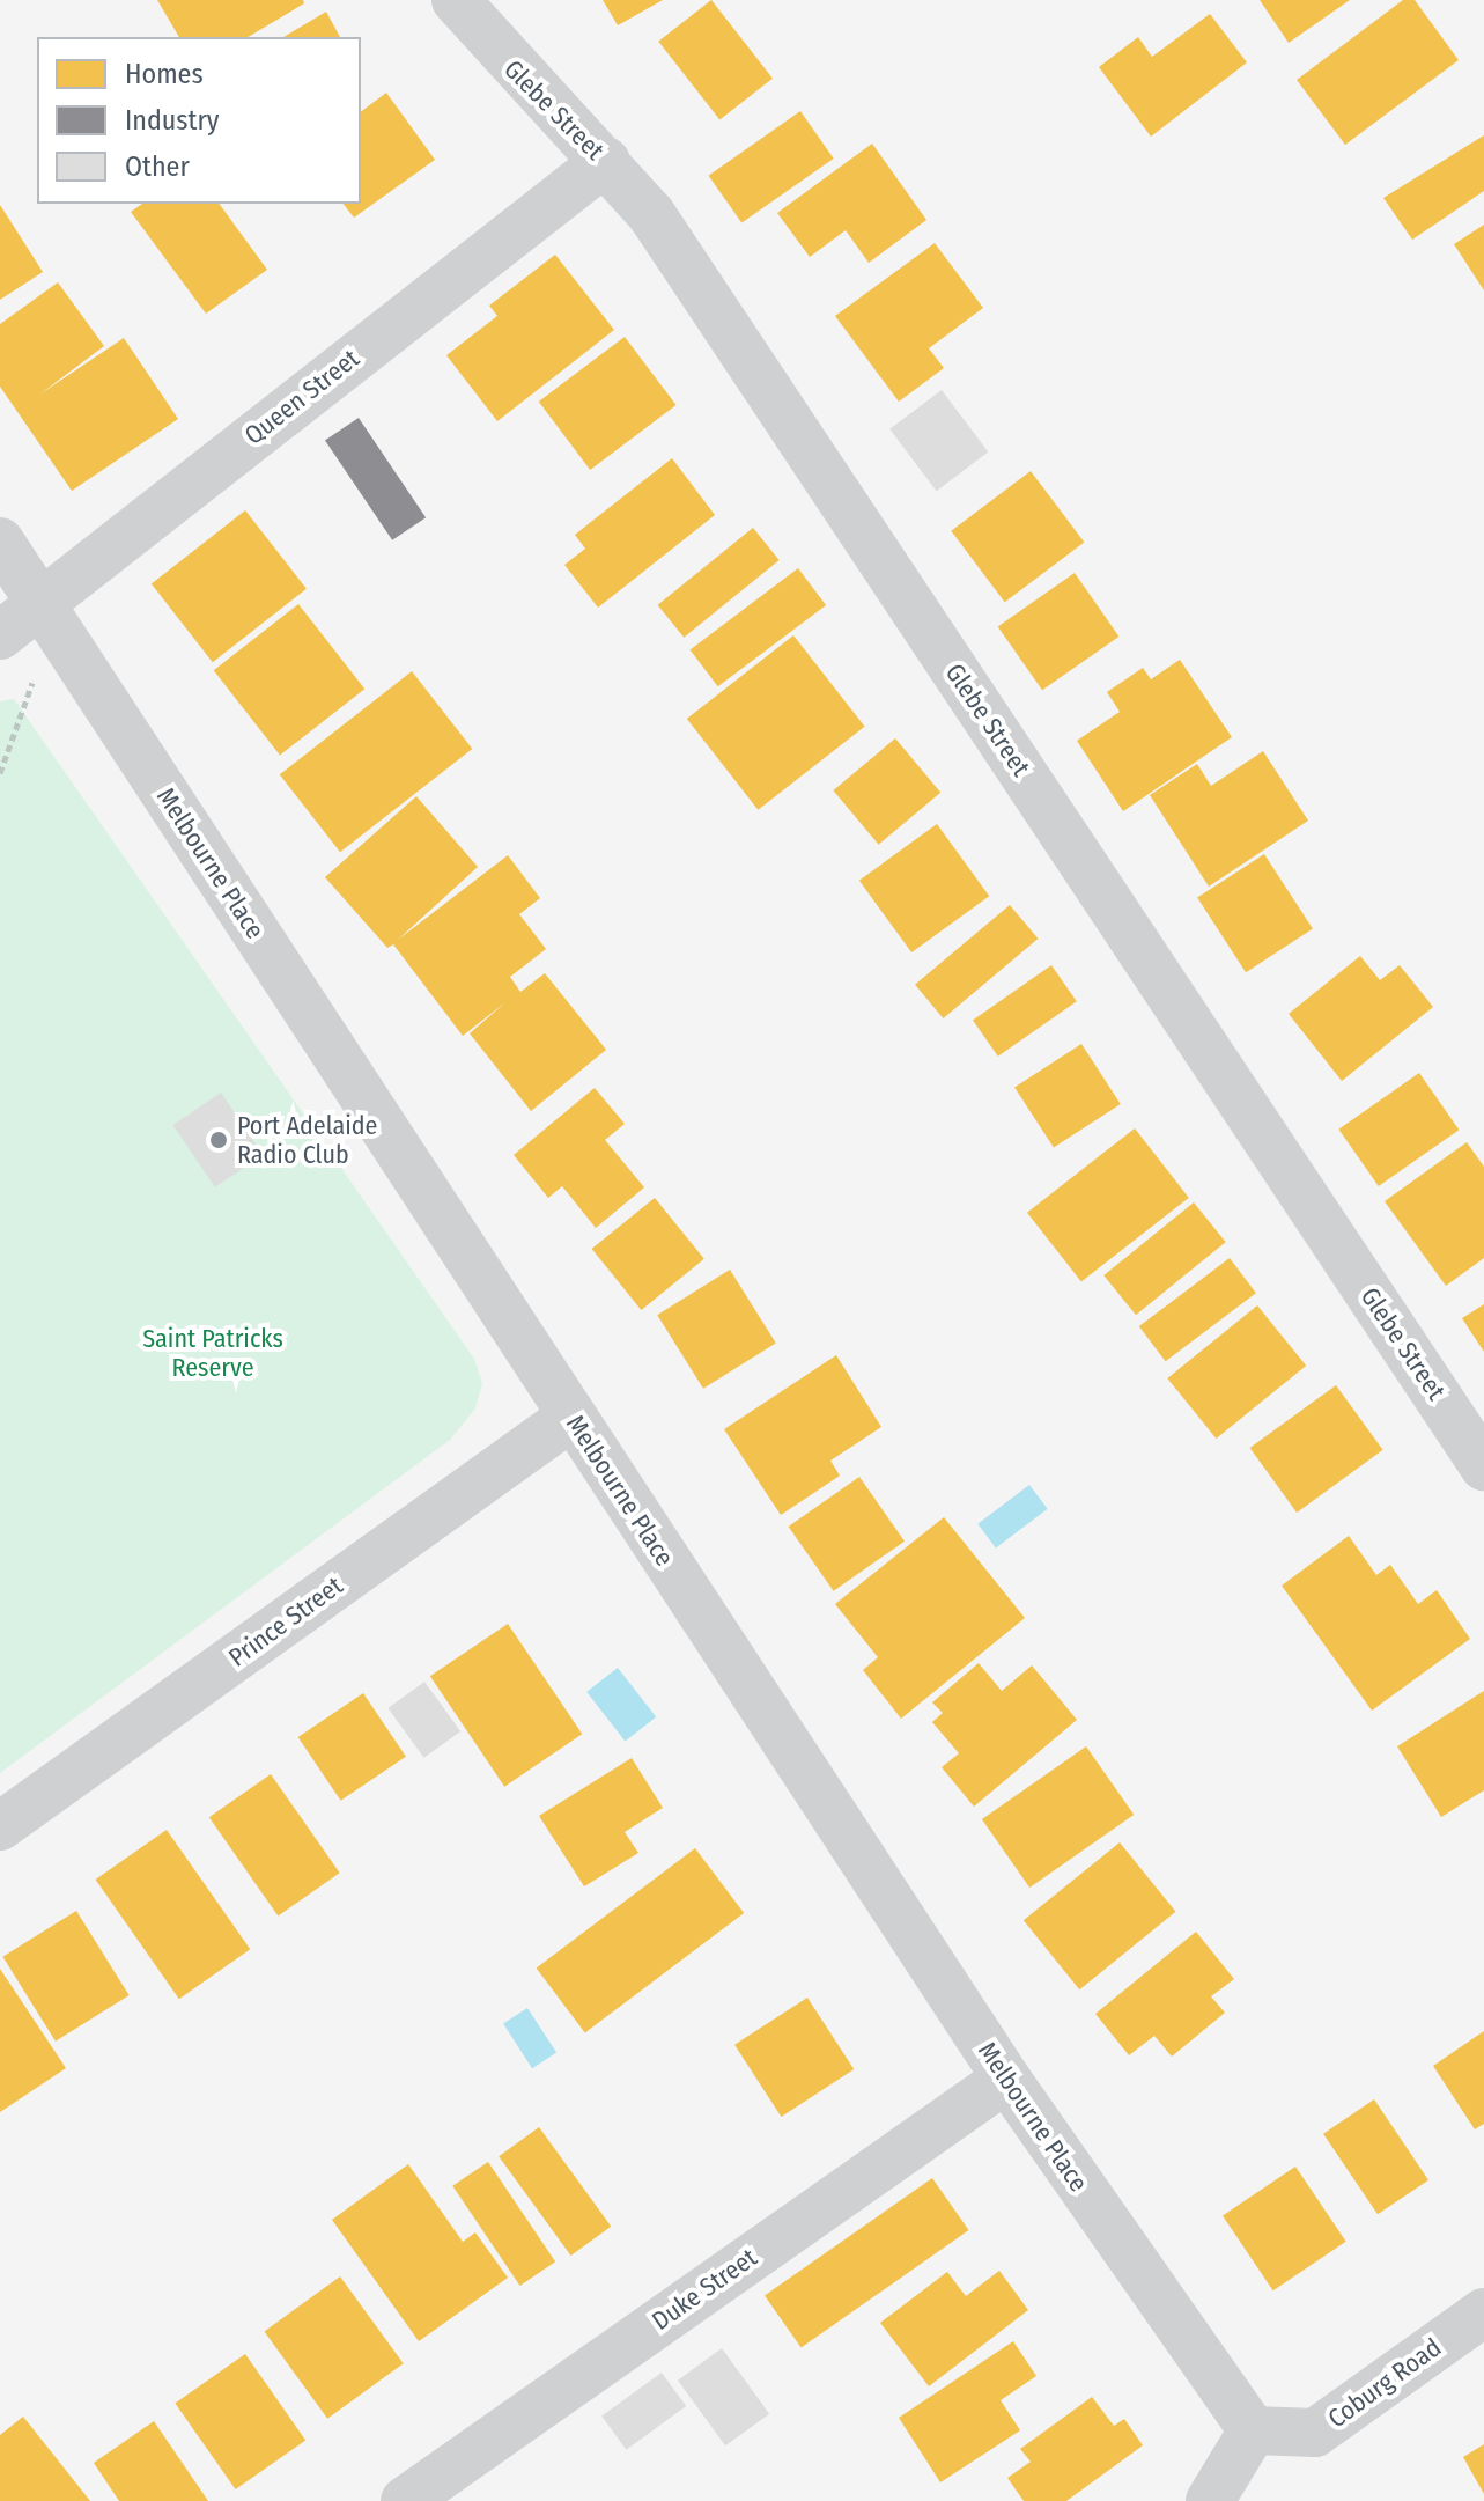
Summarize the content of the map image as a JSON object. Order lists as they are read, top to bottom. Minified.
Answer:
{"streets":{"street":["Glebe Street","Queen Street","Melbourne Place","Prince Street","Duke Street","Coburg Road"]},"crossings":[["Glebe Street","Queen Street"],["Queen Street","Melbourne Place"],["Melbourne Place","Prince Street"],["Melbourne Place","Duke Street"],["Melbourne Place","Coburg Road"]],"parks":["Saint Patricks Reserve"],"places":["Port Adelaide Radio Club"],"legend":["Homes","Industry","Other"]}
